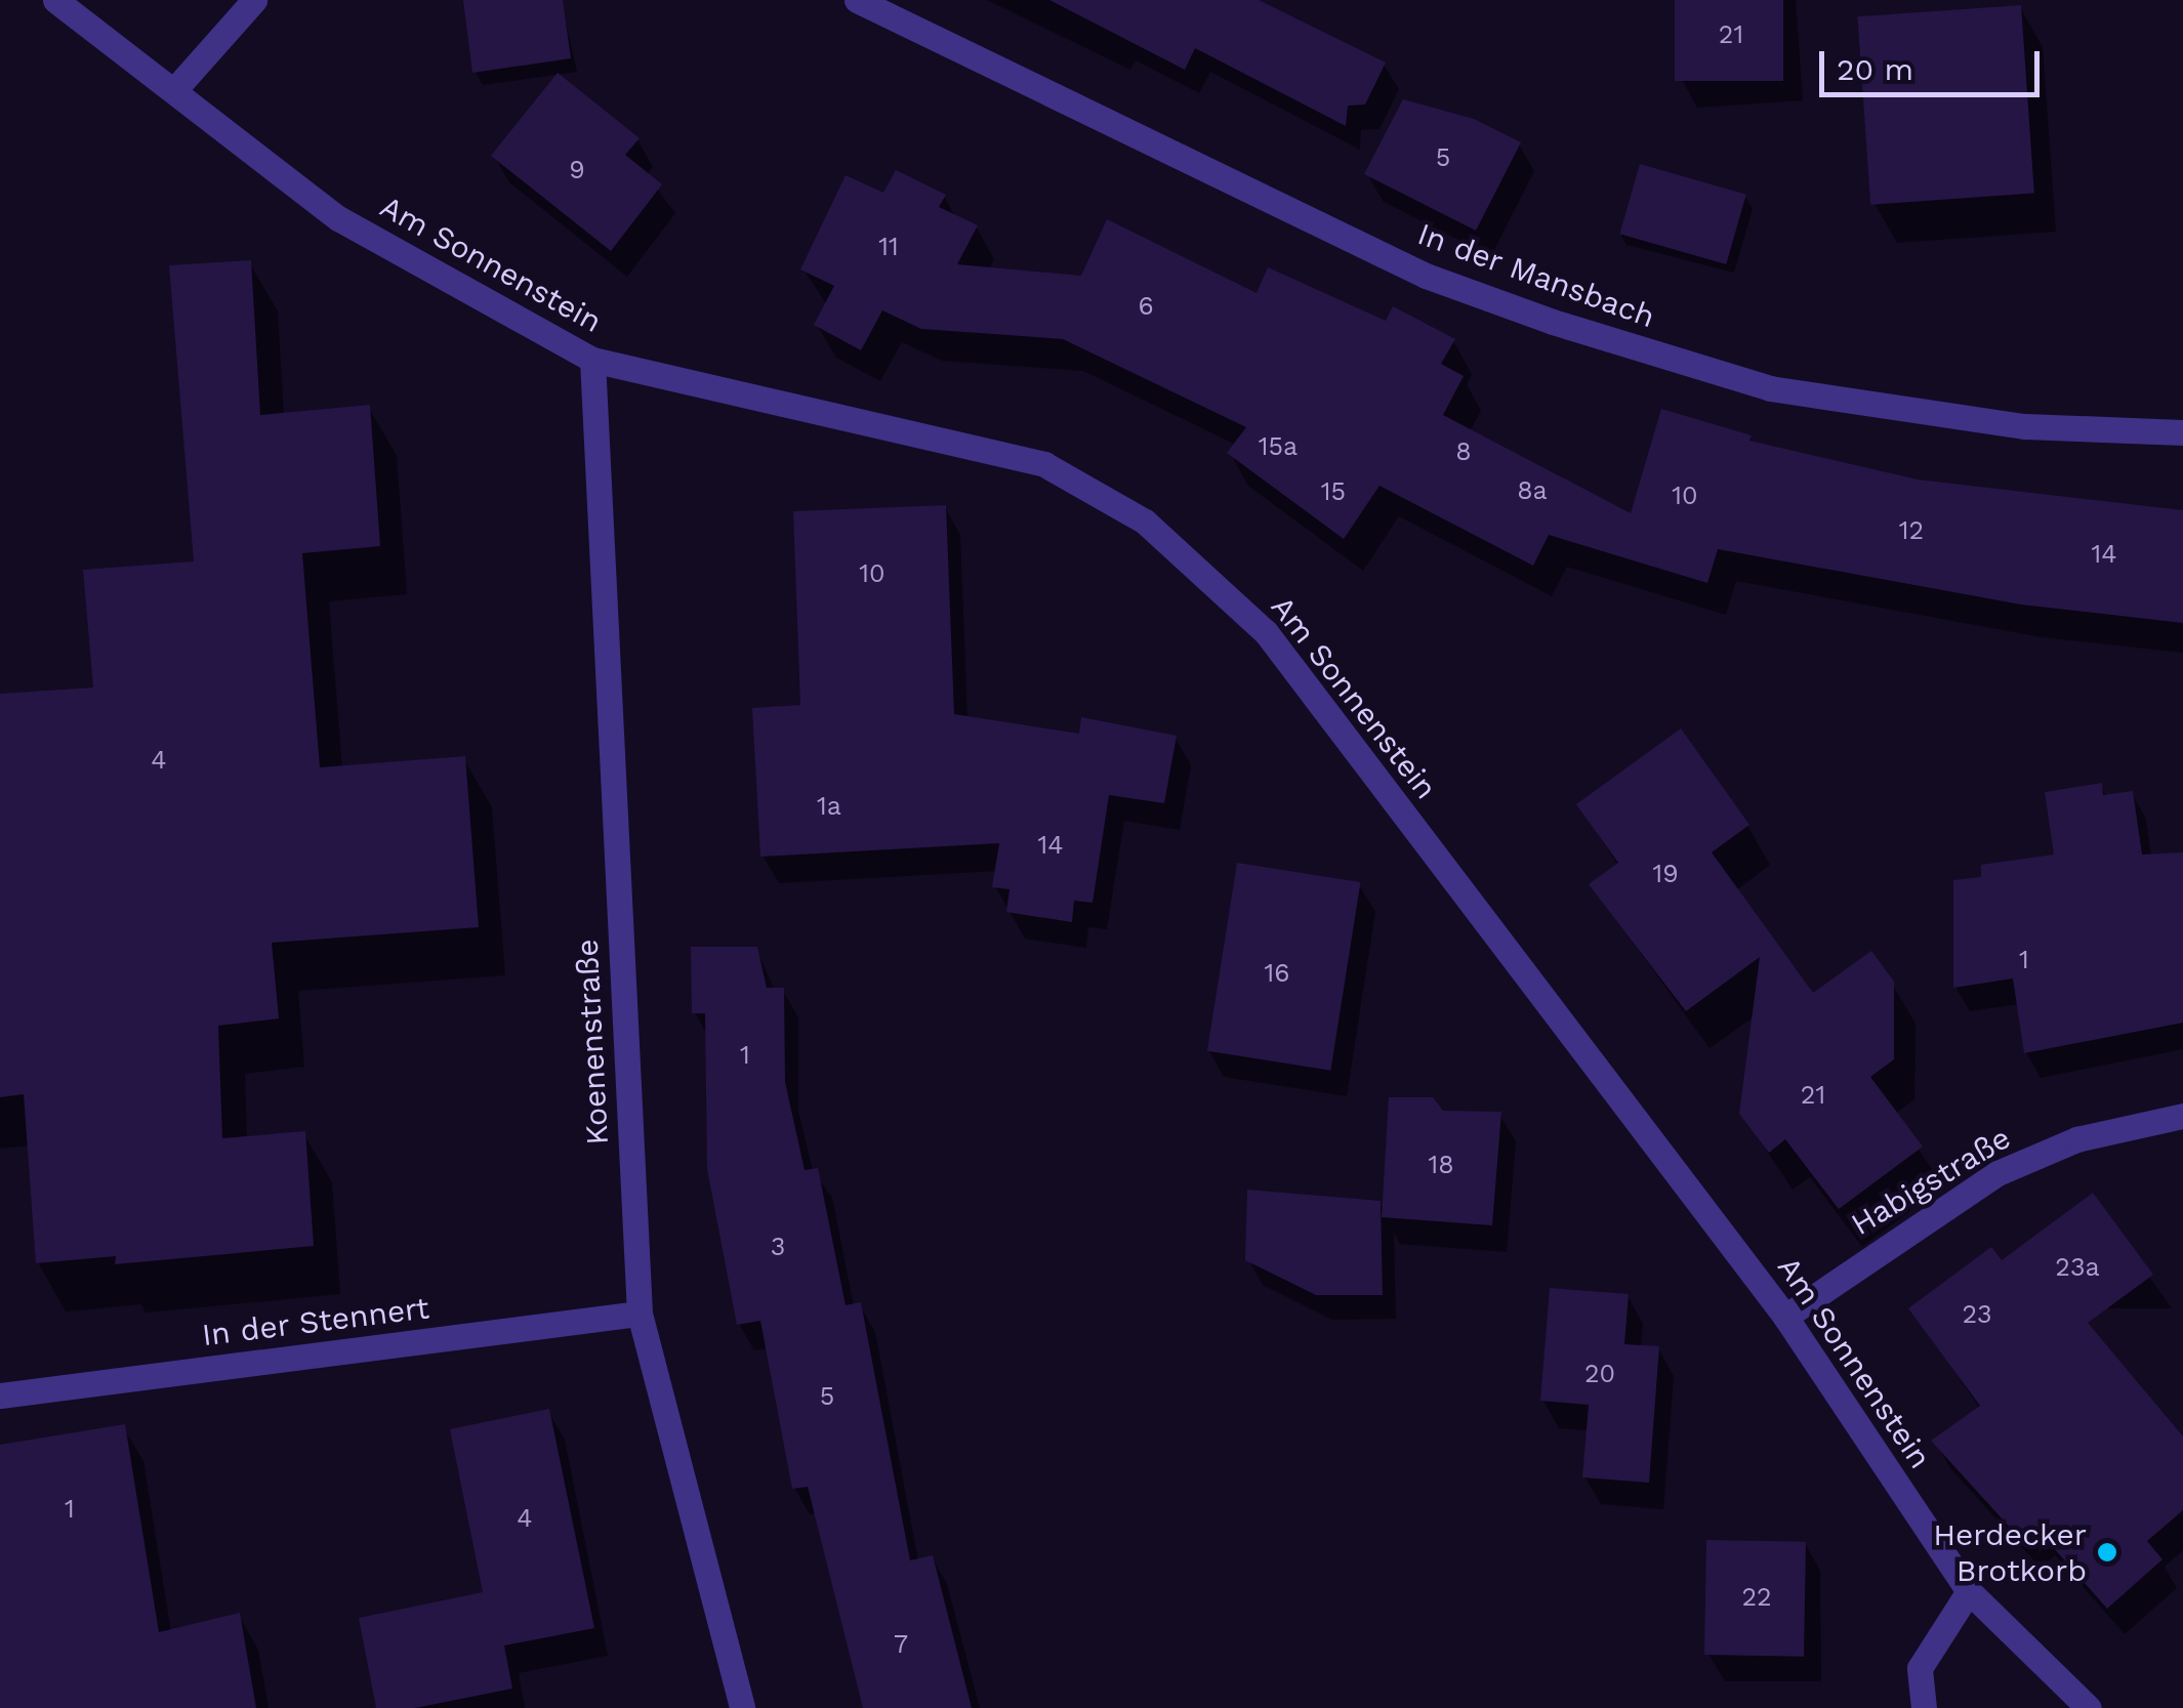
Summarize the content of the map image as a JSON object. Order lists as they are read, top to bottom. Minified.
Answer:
{"streets":{"street":["Am Sonnenstein","In der Mansbach","Koenenstraße","Habigstraße","In der Stennert"]},"crossings":[["Am Sonnenstein","Koenenstraße"],["Am Sonnenstein","Habigstraße"],["Koenenstraße","In der Stennert"]],"places":["Herdecker Brotkorb"],"house_numbers":["21","5","9","11","6","15a","8","8a","15","10","12","14","10","4","1a","14","19","1","16","1","21","18","3","23a","23","20","5","1","4","22","7"],"scale_bar":"20 m"}
